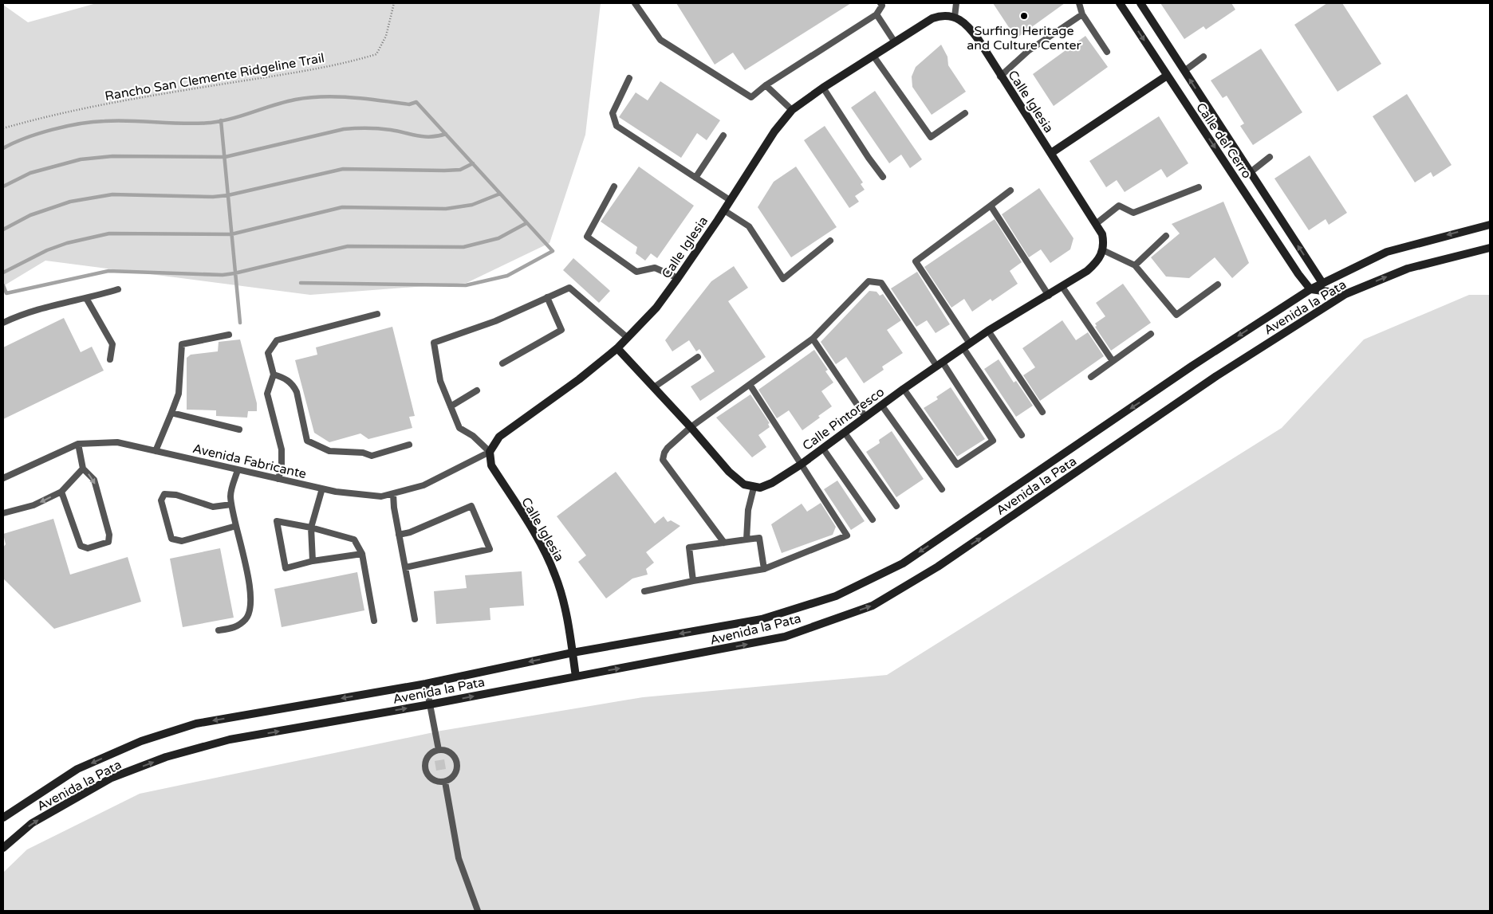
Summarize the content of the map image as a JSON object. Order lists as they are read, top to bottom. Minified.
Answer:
{"streets":{"main road":["Calle Iglesia","Calle del Cerro","Avenida la Pata","Calle Pintoresco"],"lane":["Avenida Fabricante"],"path":["Rancho San Clemente Ridgeline Trail"]},"crossings":[["Calle Iglesia","Calle del Cerro"],["Calle Iglesia","Avenida la Pata"],["Calle Iglesia","Calle Pintoresco"],["Calle Iglesia","Avenida Fabricante"],["Calle del Cerro","Avenida la Pata"]],"places":["Surfing Heritage and Culture Center"]}
